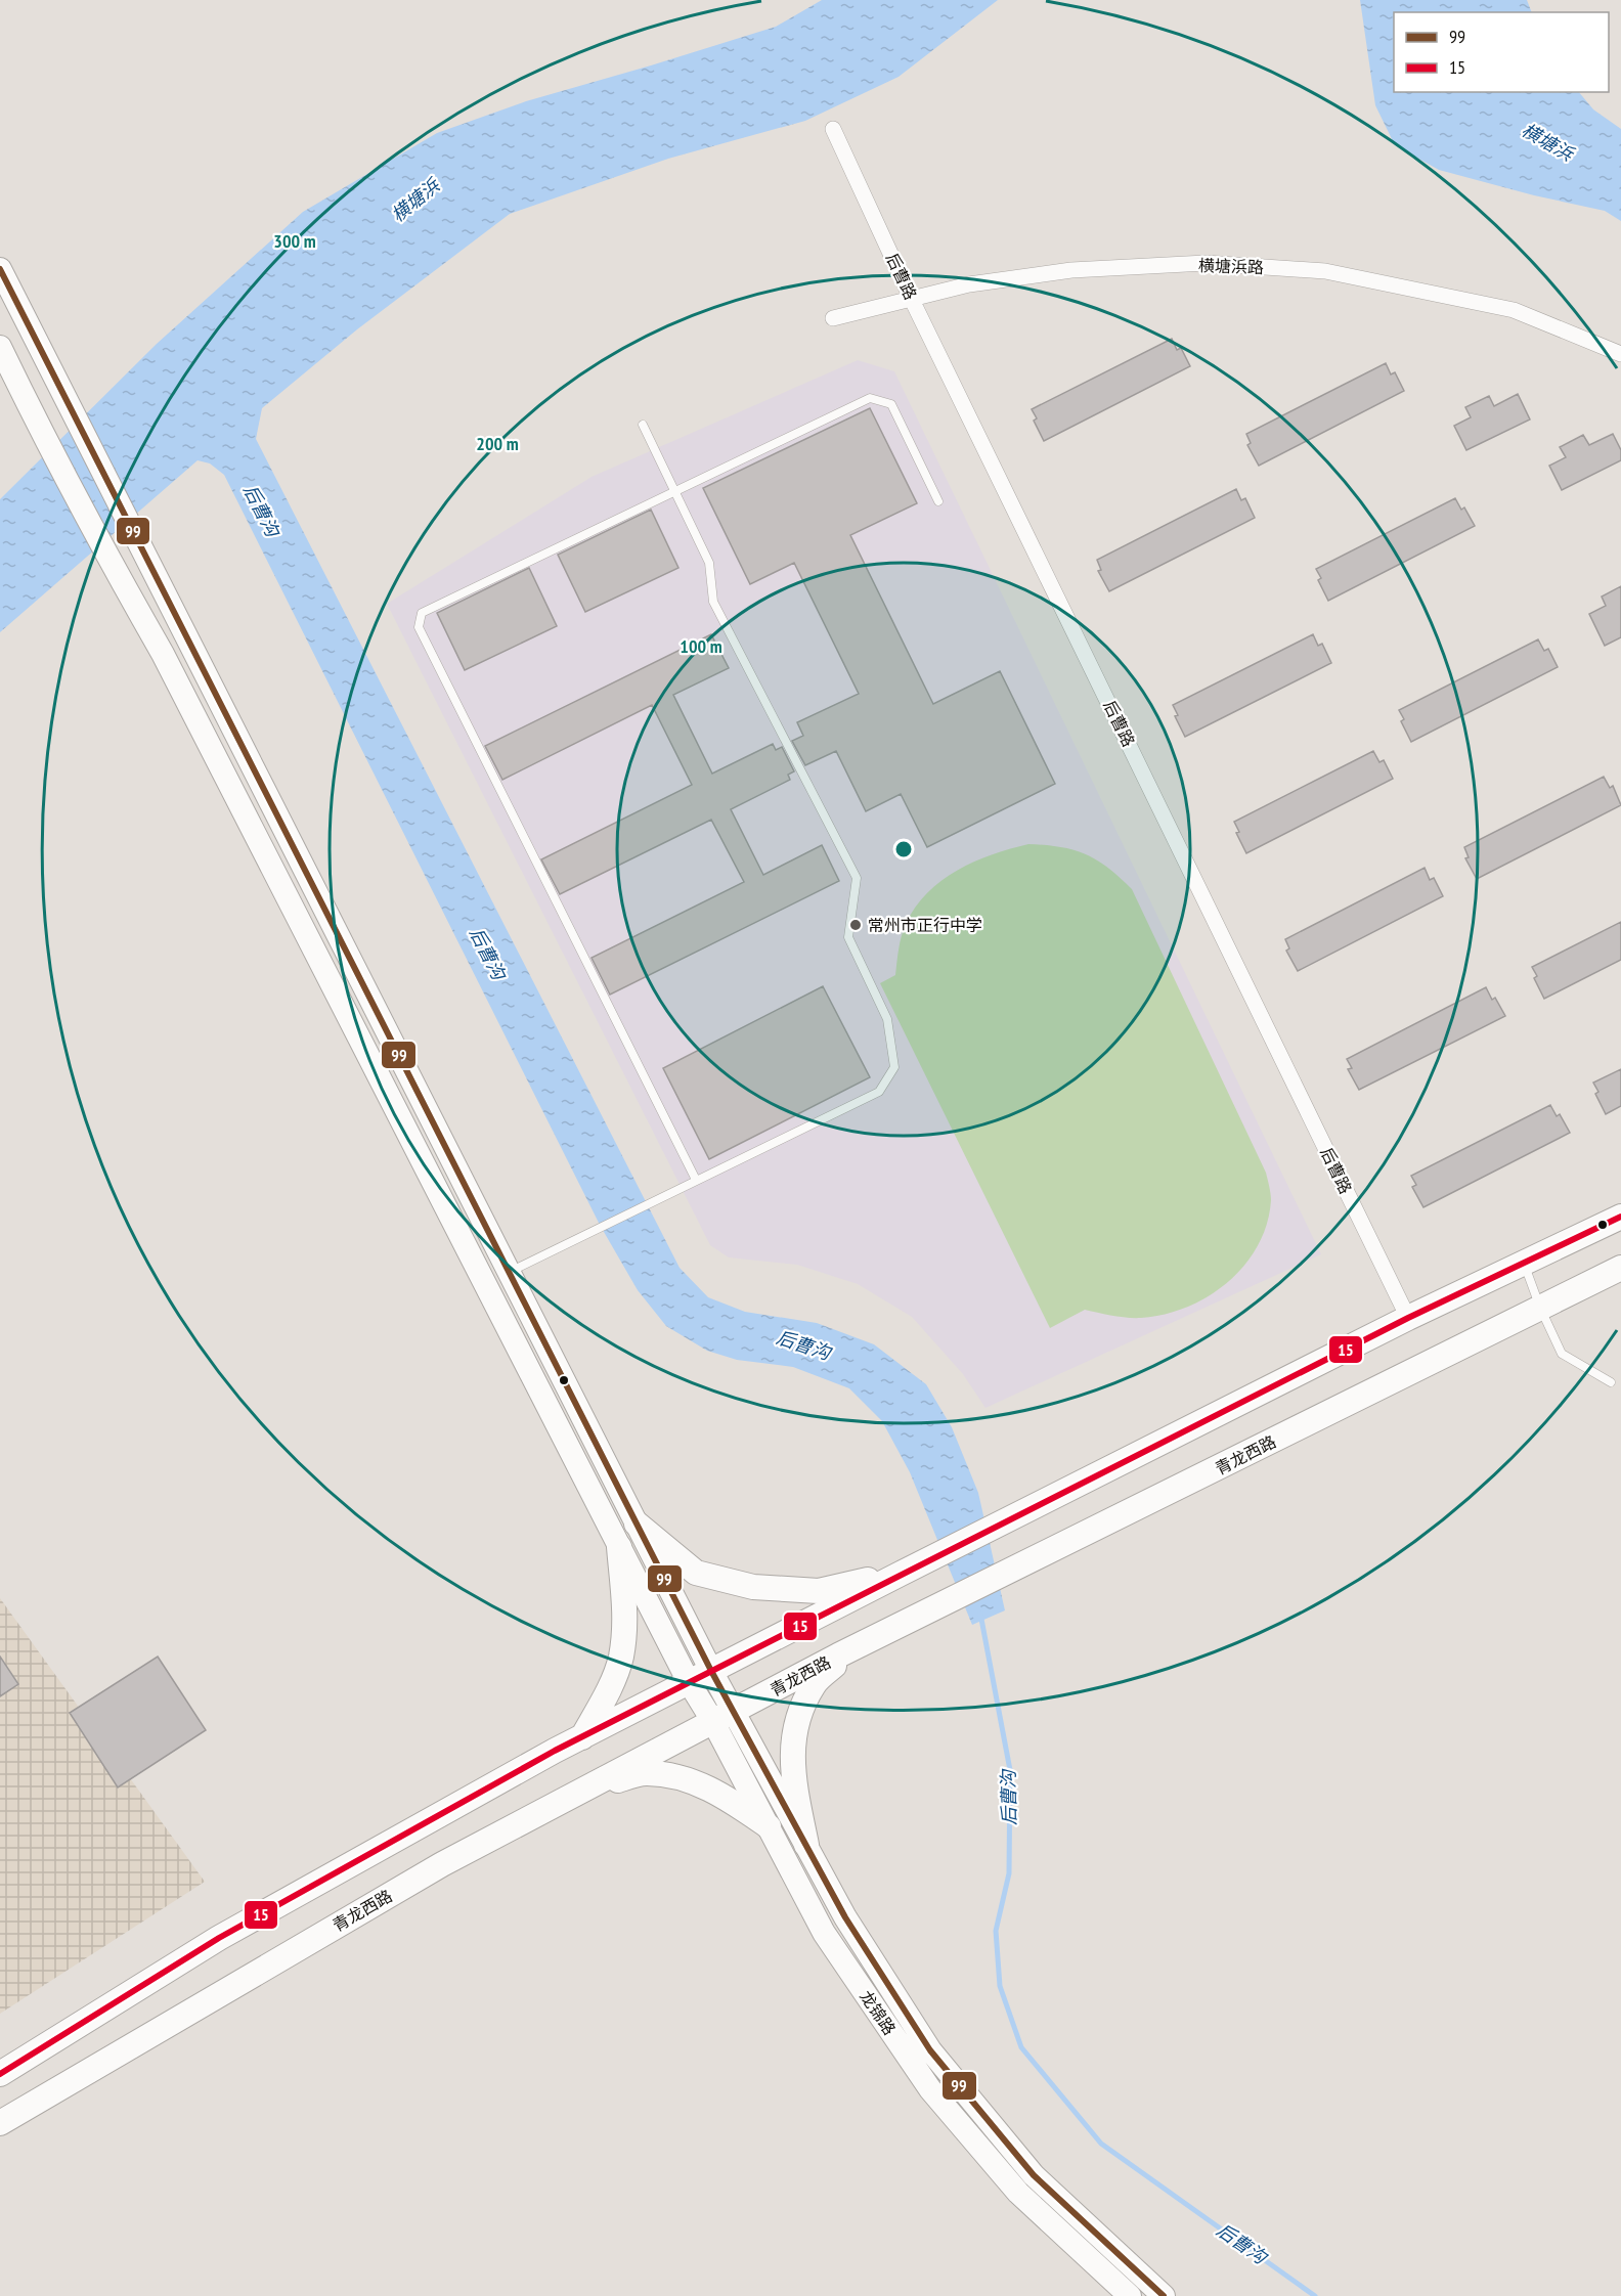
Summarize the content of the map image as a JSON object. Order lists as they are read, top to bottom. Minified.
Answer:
{"streets":{"main road":["青龙西路","龙锦路"],"street":["横塘浜路","后曹路"]},"crossings":[["横塘浜路","后曹路"],["青龙西路","龙锦路"]],"water":["横塘浜","后曹沟"],"places":["常州市正行中学"],"lines":["transit line 99","transit line 15"],"legend":["99","15"],"rings":["300 m","200 m","100 m"]}
